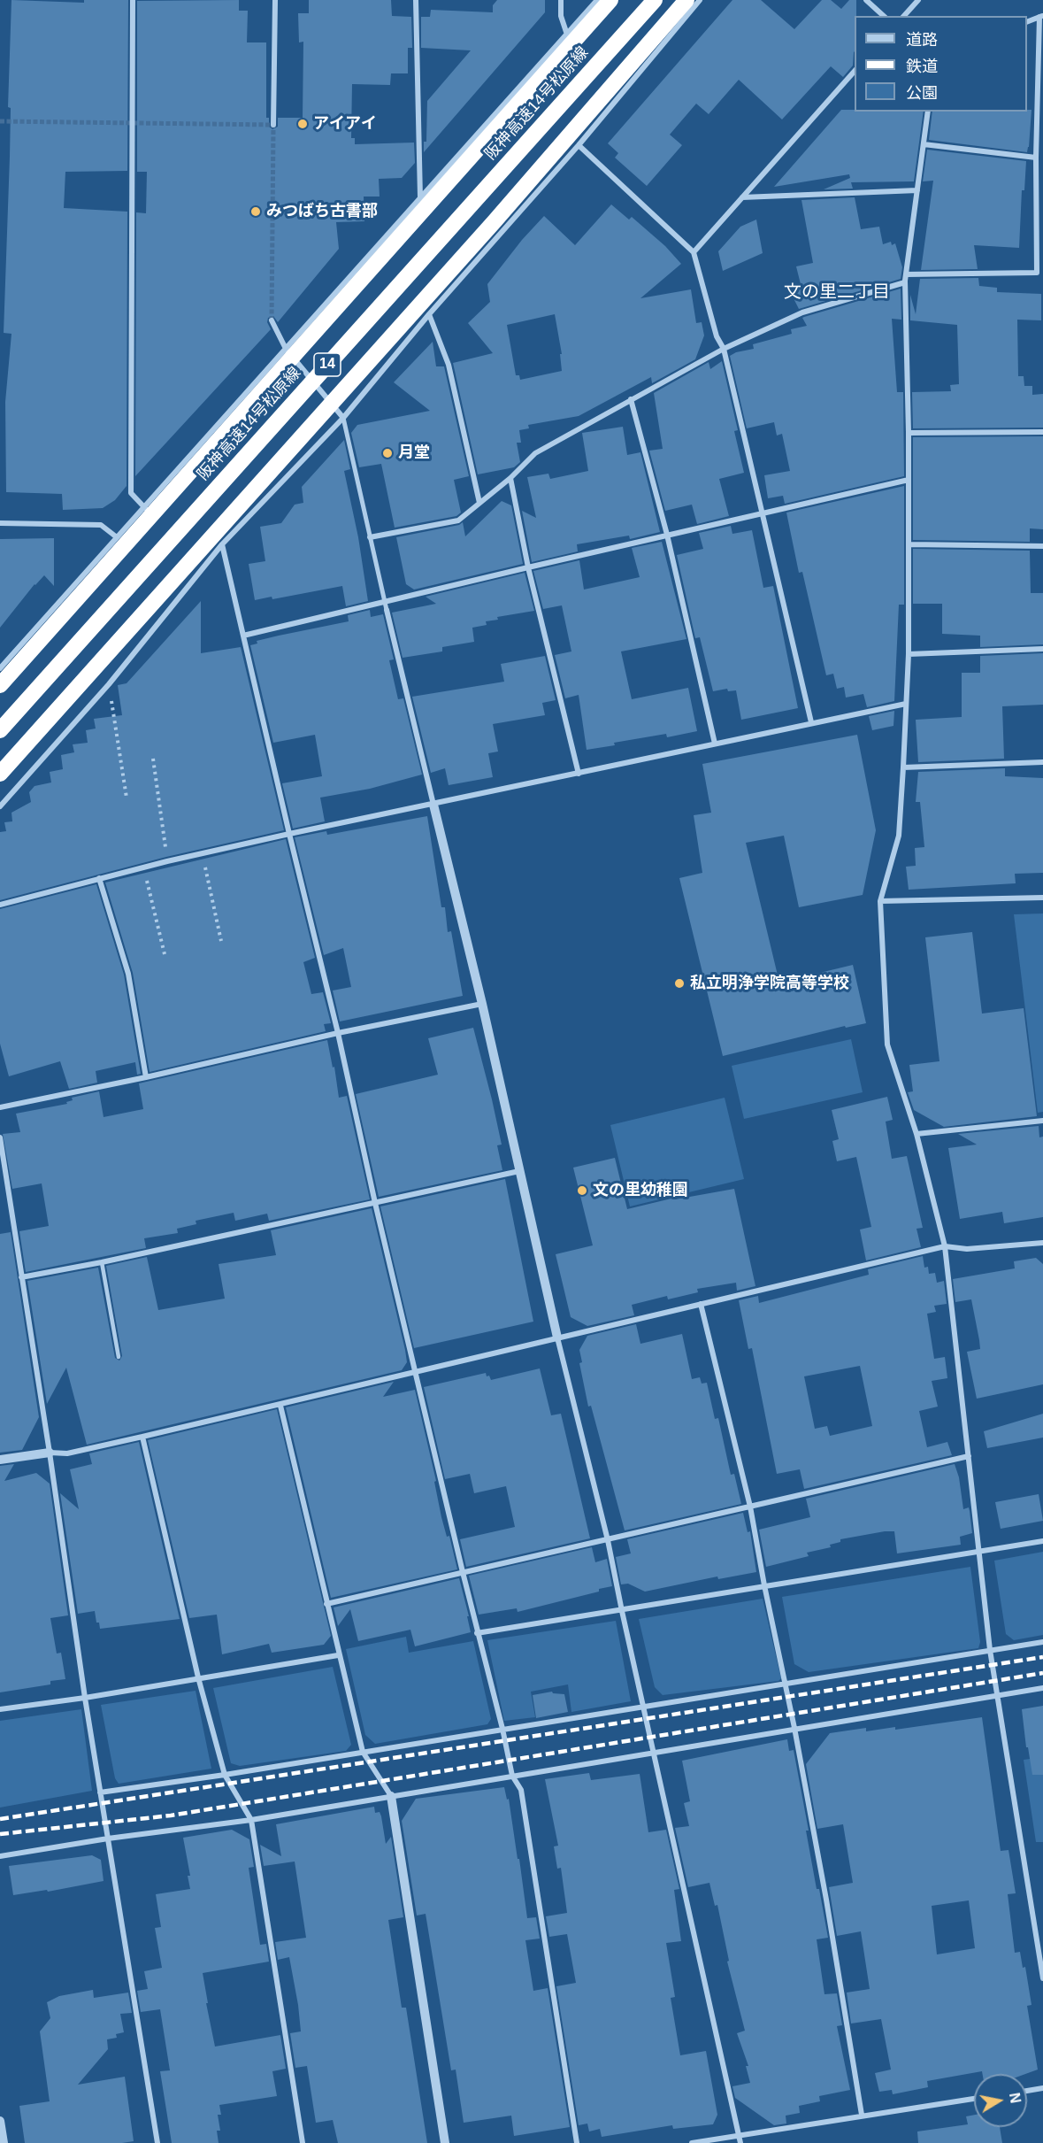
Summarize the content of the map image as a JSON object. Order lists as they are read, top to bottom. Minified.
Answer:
{"streets":{"highway":["阪神高速14号松原線","14"]},"districts":["文の里二丁目"],"places":["アイアイ","みつばち古書部","月堂","私立明浄学院高等学校","文の里幼稚園"],"legend":["道路","鉄道","公園"],"north":"right"}
